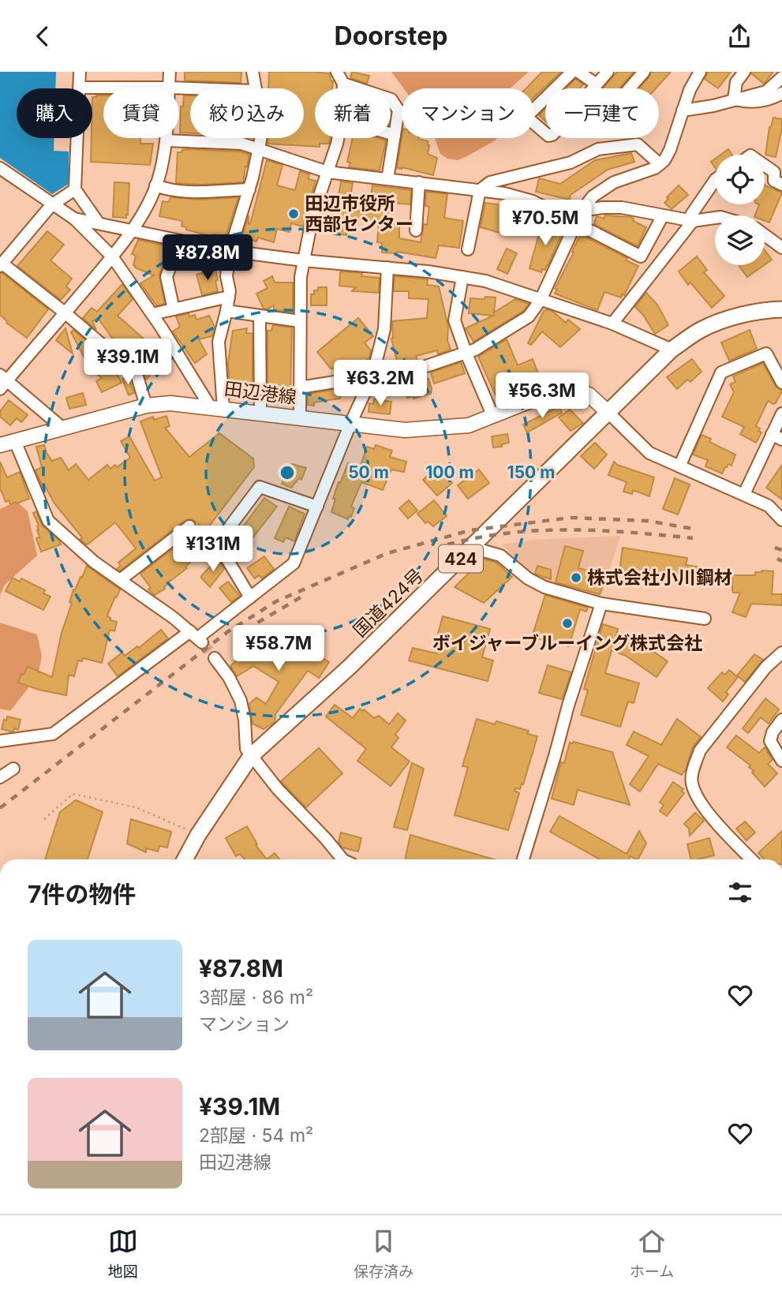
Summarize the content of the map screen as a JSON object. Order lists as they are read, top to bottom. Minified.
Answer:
{"streets":{"highway":["424","国道424号"],"main road":["田辺港線"]},"crossings":[["田辺港線","国道424号"]],"places":["田辺市役所 西部センター","株式会社小川鋼材","ボイジャーブルーイング株式会社"],"page":{"header":"Doorstep","chip":["購入","賃貸","絞り込み","新着","マンション","一戸建て"],"price":["¥70.5M","¥87.8M","¥39.1M","¥63.2M","¥56.3M","¥131M","¥58.7M"],"heading":"7件の物件","list":[{"name":"¥87.8M","note":"3部屋 · 86 m² · マンション"},{"name":"¥39.1M","note":"2部屋 · 54 m² · 田辺港線"}],"tabs":["地図","保存済み","ホーム"]},"rings":["50 m","100 m","150 m"]}
